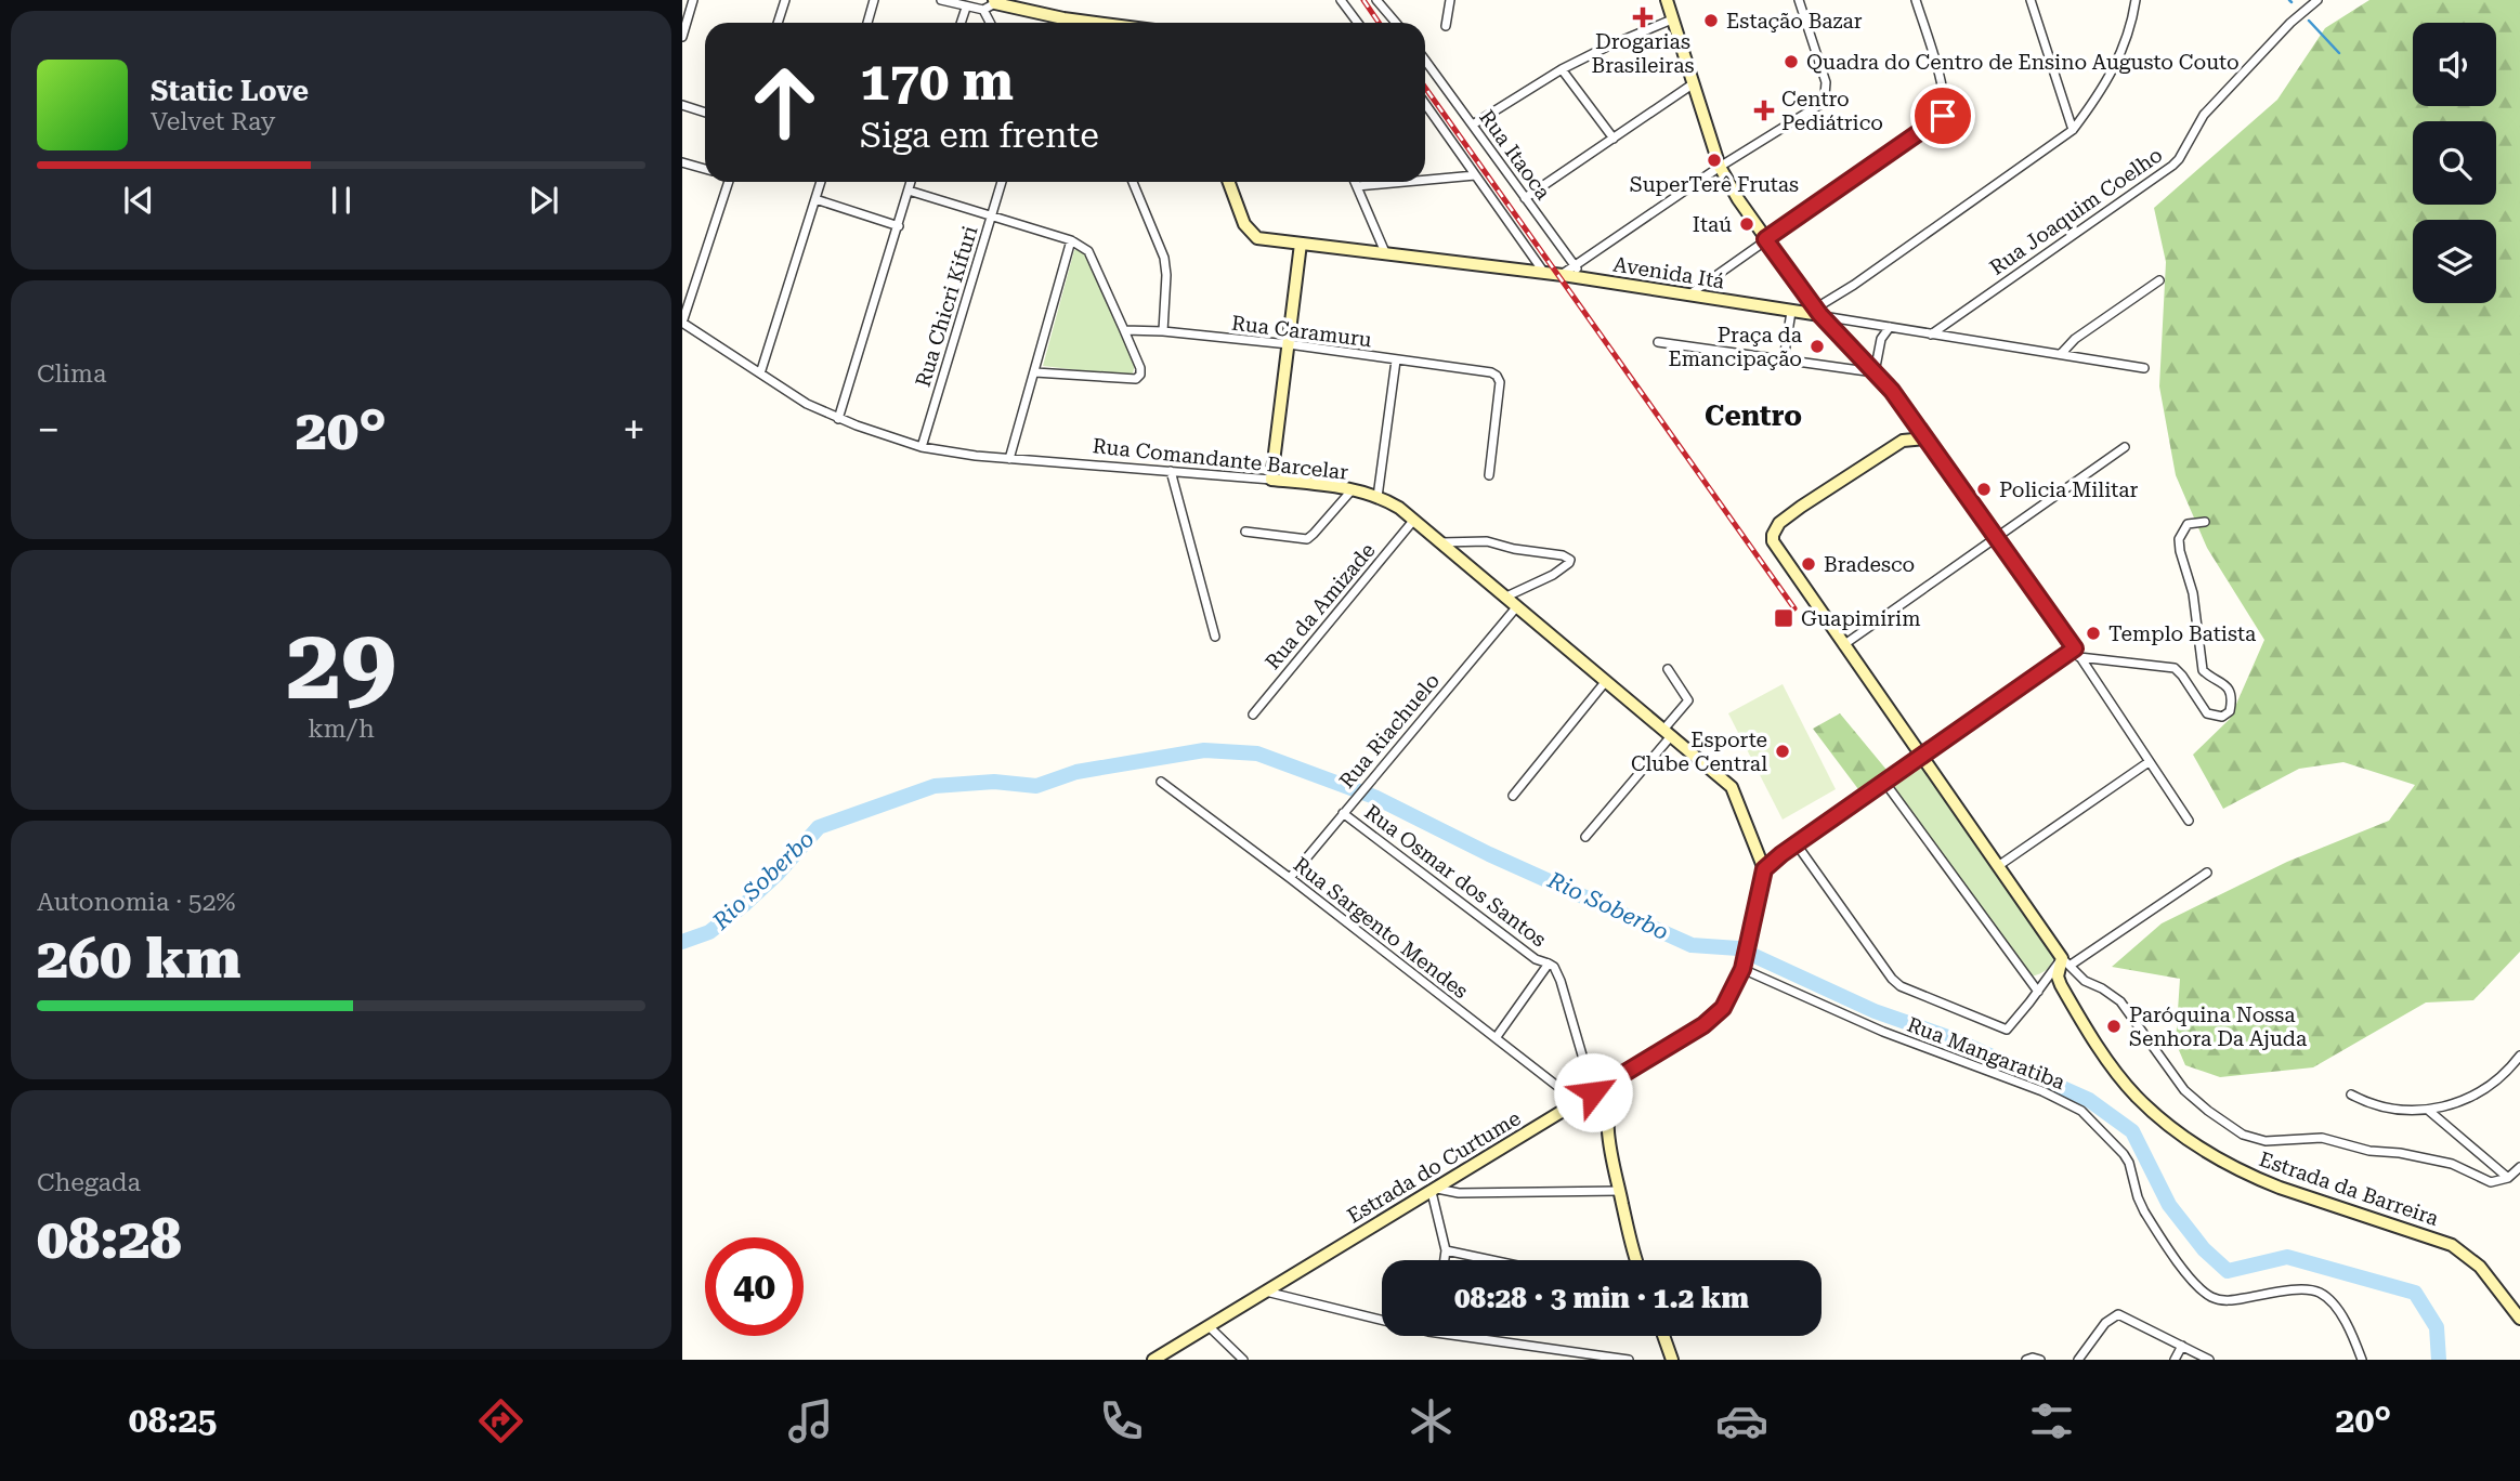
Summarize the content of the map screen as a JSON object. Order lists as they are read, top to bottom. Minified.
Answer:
{"streets":{"main road":["Avenida Itá","Rua Comandante Barcelar","Estrada do Curtume","Estrada da Barreira"],"street":["Rua Itaoca","Rua Joaquim Coelho","Rua Chicri Kifuri","Rua Caramuru","Rua da Amizade","Rua Riachuelo","Rua Osmar dos Santos","Rua Sargento Mendes","Rua Mangaratiba"]},"crossings":[["Rua Itaoca","Avenida Itá"],["Rua Joaquim Coelho","Avenida Itá"],["Rua Chicri Kifuri","Rua Comandante Barcelar"],["Rua Comandante Barcelar","Rua da Amizade"],["Rua Comandante Barcelar","Rua Riachuelo"],["Rua Riachuelo","Rua Osmar dos Santos"],["Rua Riachuelo","Rua Sargento Mendes"],["Rua Sargento Mendes","Estrada do Curtume"]],"districts":["Centro"],"water":["Rio Soberbo"],"places":{"health":["Drogarias Brasileiras","Centro Pediátrico"],"other":["Estação Bazar","Quadra do Centro de Ensino Augusto Couto","SuperTerê Frutas","Itaú","Praça da Emancipação","Policia Militar","Bradesco","Templo Batista","Esporte Clube Central","Paróquina Nossa Senhora Da Ajuda"],"transit":["Guapimirim"]},"page":{"turn":["170 m","Siga em frente"],"song":["Static Love","Velvet Ray"],"tile":["Clima",["29","km/h"],["Autonomia · 52%","260 km"],["Chegada","08:28"]],"heat":["−","20°","+"],"limit":"40","trip":"08:28 · 3 min · 1.2 km","tabs":["08:25","20°"]}}
